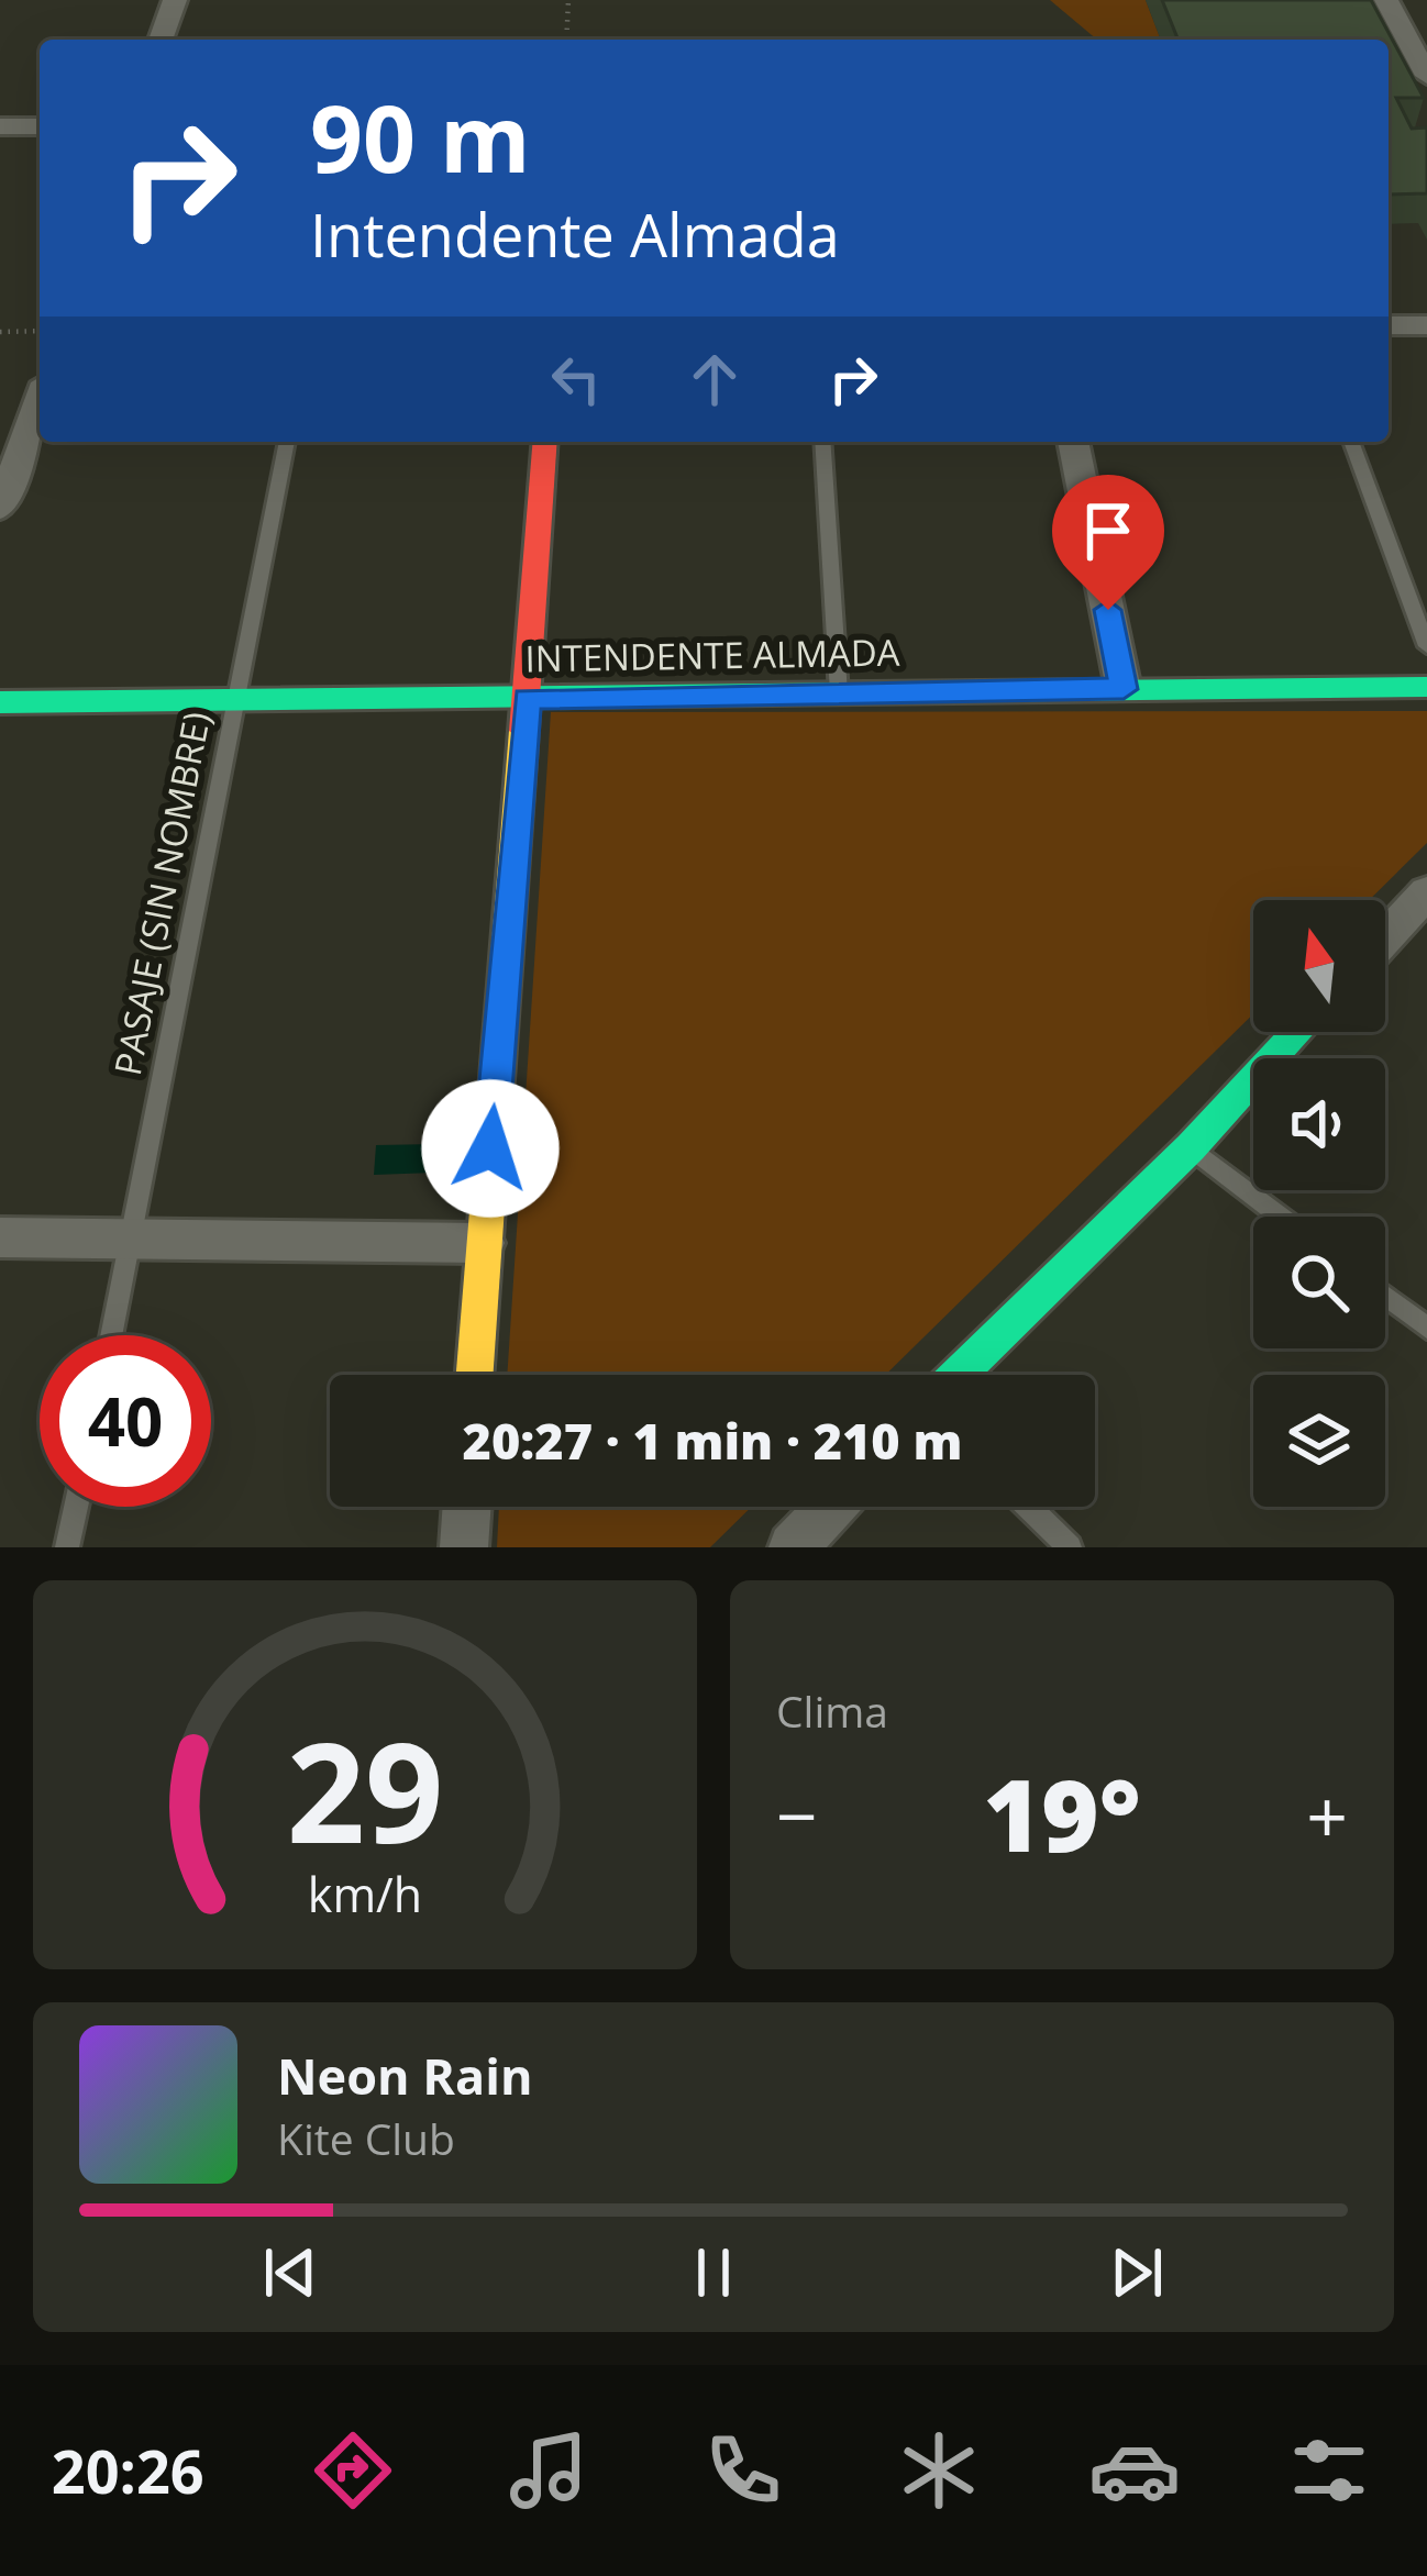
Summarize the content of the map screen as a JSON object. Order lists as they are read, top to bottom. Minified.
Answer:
{"streets":{"street":["INTENDENTE ALMADA"],"lane":["PASAJE (SIN NOMBRE)"]},"crossings":[["INTENDENTE ALMADA","PASAJE (SIN NOMBRE)"]],"north":"top","page":{"turn":["90 m","Intendente Almada"],"limit":"40","trip":"20:27 · 1 min · 210 m","tile":"Clima","heat":["−","19°","+"],"song":["Neon Rain","Kite Club"],"tabs":"20:26","gauge":["29","km/h"]}}
